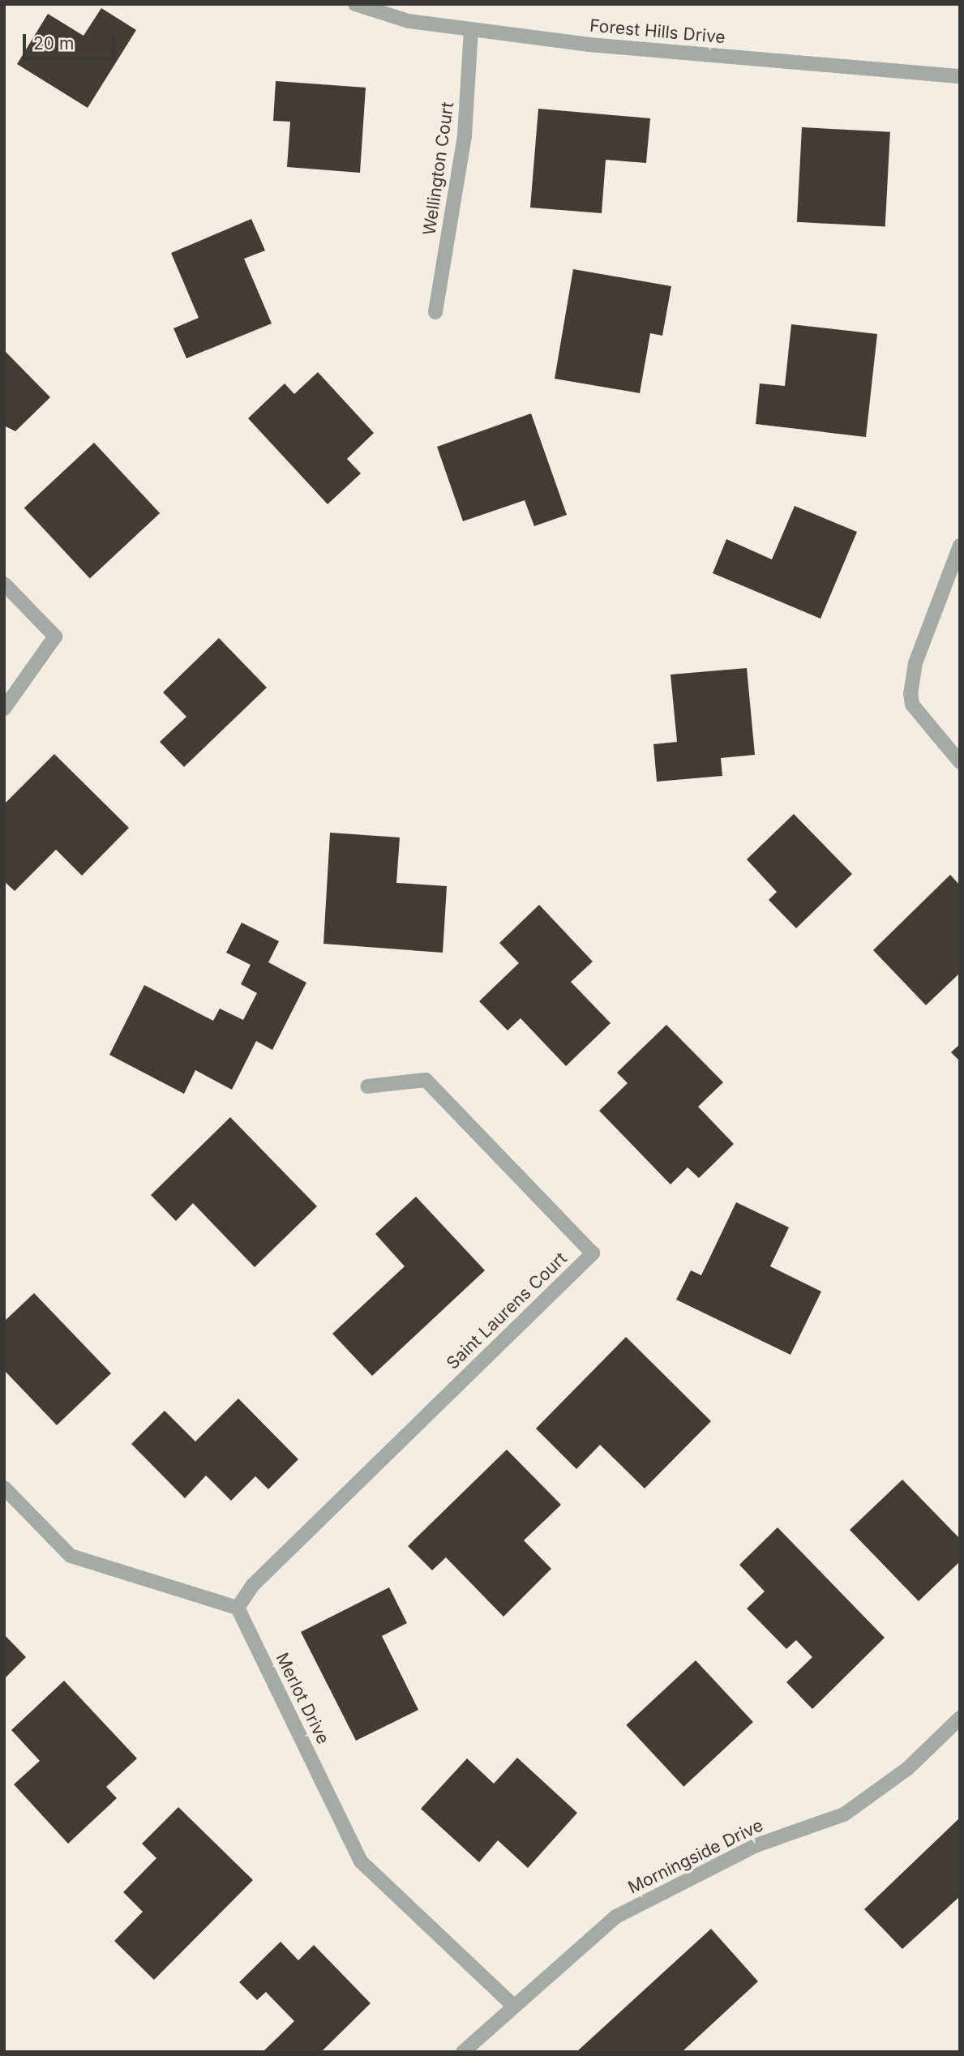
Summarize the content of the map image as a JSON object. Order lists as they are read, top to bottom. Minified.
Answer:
{"streets":{"street":["Forest Hills Drive","Wellington Court","Saint Laurens Court","Merlot Drive","Morningside Drive"]},"crossings":[["Forest Hills Drive","Wellington Court"],["Saint Laurens Court","Merlot Drive"],["Merlot Drive","Morningside Drive"]],"scale_bar":"20 m"}
